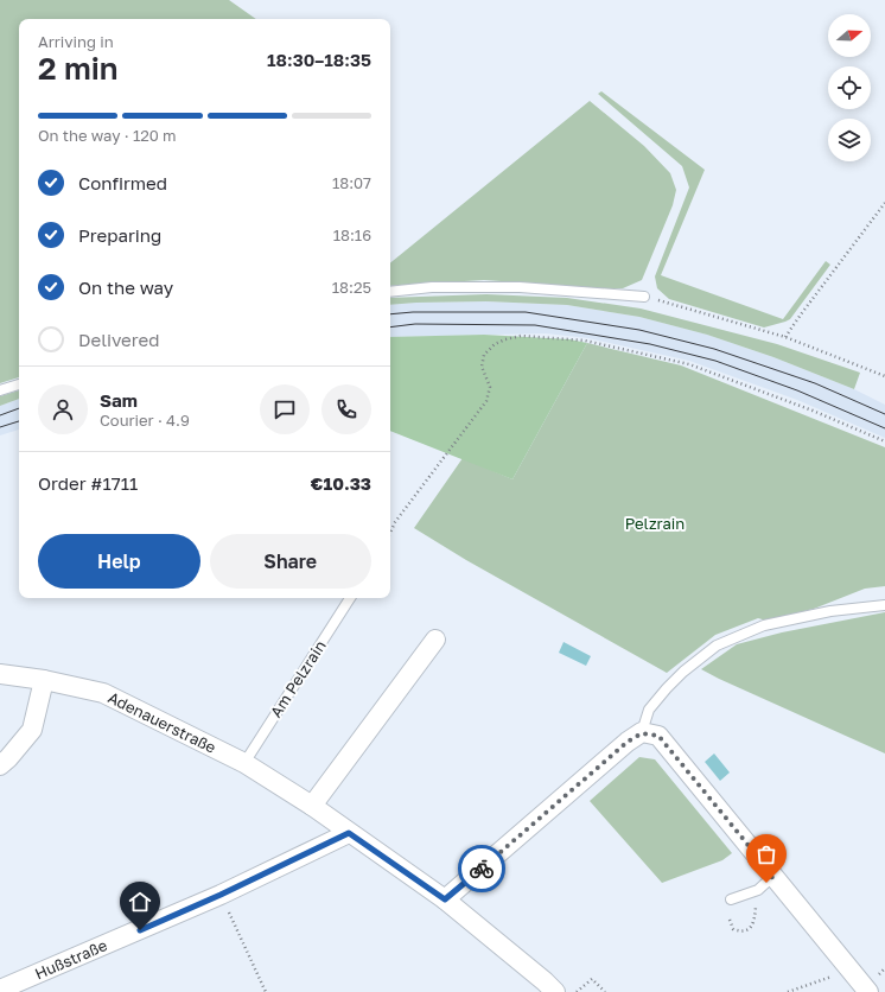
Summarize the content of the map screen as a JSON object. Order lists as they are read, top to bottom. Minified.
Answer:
{"streets":{"street":["Adenauerstraße","Hußstraße"],"lane":["Am Pelzrain"]},"crossings":[["Am Pelzrain","Adenauerstraße"],["Adenauerstraße","Hußstraße"]],"parks":["Pelzrain"],"north":"right","page":{"heading":["2 min","Arriving in","18:30–18:35"],"panel":["Sam","Courier · 4.9","Order #1711","€10.33"],"bar":"On the way · 120 m","list":[["Confirmed","18:07"],["Preparing","18:16"],["On the way","18:25"],"Delivered"],"buttons":["Help","Share"]}}
